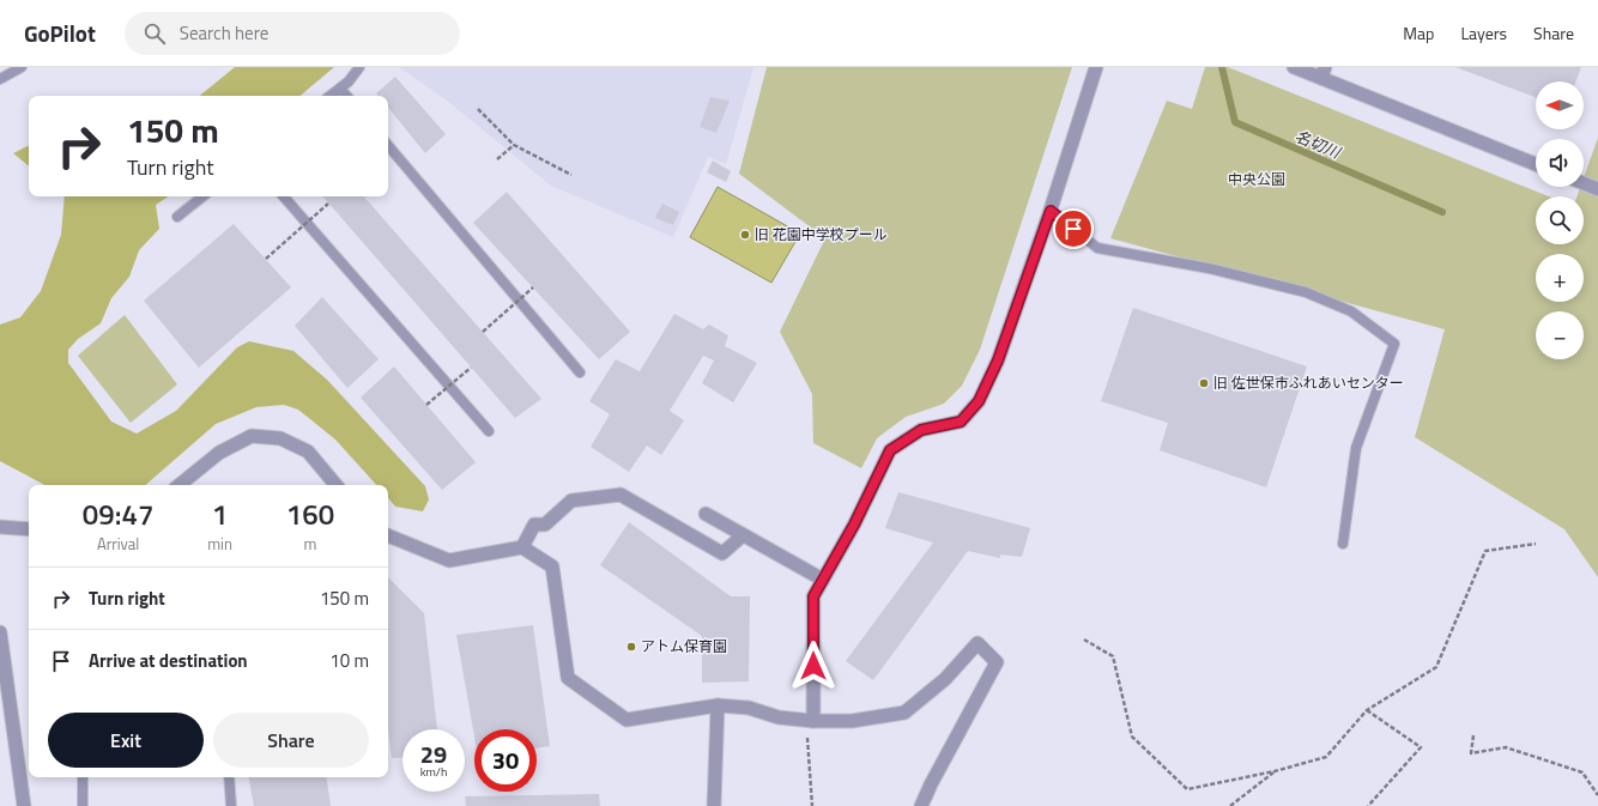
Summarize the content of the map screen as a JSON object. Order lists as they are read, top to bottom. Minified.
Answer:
{"water":["名切川"],"parks":["中央公園"],"places":["旧 花園中学校プール","旧 佐世保市ふれあいセンター","アトム保育園"],"north":"left","page":{"header":"GoPilot","search":"Search here","nav":["Map","Layers","Share"],"map_buttons":["+","−"],"turn":["150 m","Turn right"],"eta":["09:47","Arrival","1","min","160","m"],"list":[{"name":"Turn right","value":"150 m"},{"name":"Arrive at destination","value":"10 m"}],"buttons":["Exit","Share"],"speed":"29 km/h","limit":"30"}}
